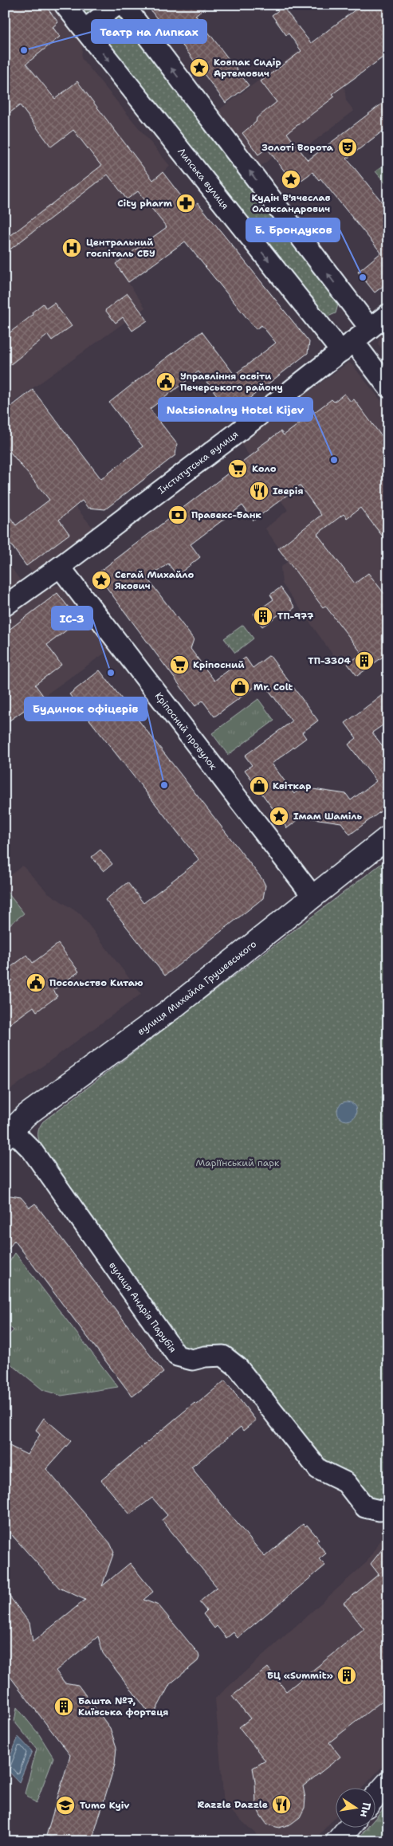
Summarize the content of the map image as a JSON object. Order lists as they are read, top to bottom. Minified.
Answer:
{"streets":{"main road":["вулиця Михайла Грушевського"],"street":["Липська вулиця","Інститутська вулиця","Кріпосний провулок","вулиця Андрія Парубія"]},"crossings":[["Липська вулиця","Інститутська вулиця"],["Інститутська вулиця","Кріпосний провулок"],["Кріпосний провулок","вулиця Михайла Грушевського"],["вулиця Михайла Грушевського","вулиця Андрія Парубія"]],"parks":["Маріїнський парк"],"places":{"other":["Театр на Липках","Б. Брондуков","Natsionalny Hotel Kijev","ІС-3","Будинок офіцерів"],"place":["Ковпак Сидір Артемович","Кудін В'ячеслав Олександрович","Сегай Михайло Якович","Імам Шаміль"],"theatre":["Золоті Ворота"],"pharmacy":["City pharm"],"hospital":["Центральний госпіталь СБУ"],"public building":["Управління освіти Печерського району","Посольство Китаю"],"supermarket":["Коло","Кріпосний"],"restaurant":["Іверія","Razzle Dazzle"],"bank":["Правекс-Банк"],"building":["ТП-977","ТП-3304","БЦ «Summit»","Башта №7, Київська фортеця"],"shop":["Mr. Colt","Квіткар"],"school or university":["Tumo Kyiv"]},"north":"right"}
